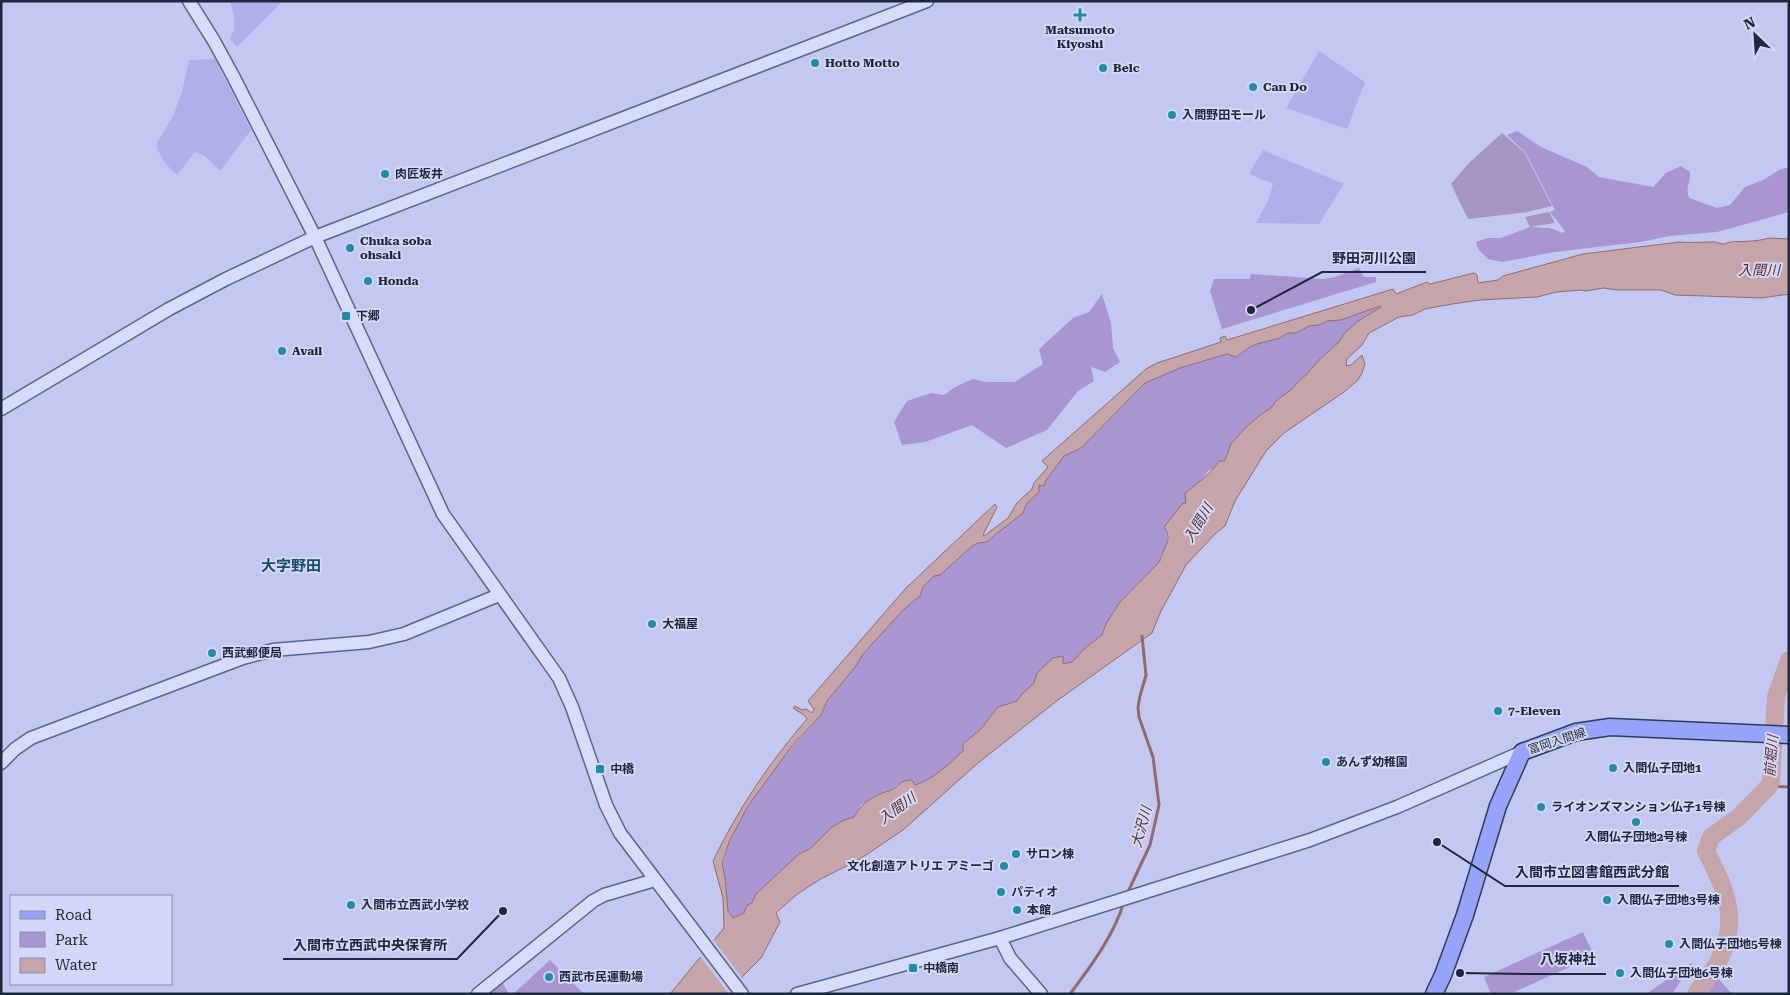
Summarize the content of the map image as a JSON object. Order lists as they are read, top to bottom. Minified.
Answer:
{"streets":{"main road":["富岡入間線"]},"districts":["大字野田"],"water":["入間川","前堀川","大沢川"],"places":{"health":["Matsumoto Kiyoshi"],"other":["Hotto Motto","Belc","Can Do","入間野田モール","肉匠坂井","Chuka soba ohsaki","Honda","野田河川公園","Avail","大福屋","西武郵便局","7-Eleven","あんず幼稚園","入間仏子団地1","ライオンズマンション仏子1号棟","入間仏子団地2号棟","入間市立図書館西武分館","サロン棟","文化創造アトリエ アミーゴ","パティオ","入間仏子団地3号棟","入間市立西武小学校","本館","入間市立西武中央保育所","入間仏子団地5号棟","八坂神社","入間仏子団地6号棟","西武市民運動場"],"transit":["下郷","中橋","中橋南"]},"legend":["Road","Park","Water"],"north":"top left"}
